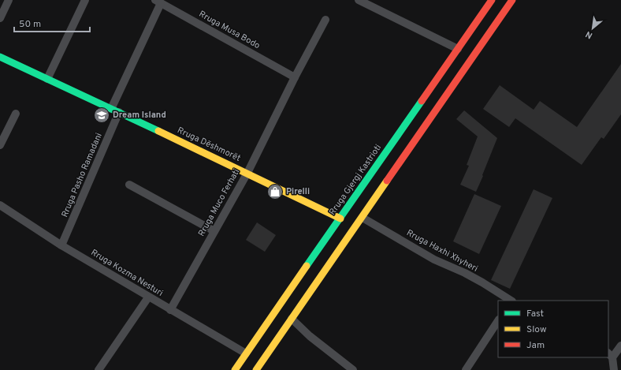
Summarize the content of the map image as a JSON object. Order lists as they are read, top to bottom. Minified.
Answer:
{"streets":{"main road":["Rruga Dëshmorët","Rruga Gjergj Kastrioti"],"street":["Rruga Musa Bodo","Rruga Pasho Ramadani","Rruga Muco Ferhati","Rruga Haxhi Xhyheri","Rruga Kozma Nesturi"]},"crossings":[["Rruga Musa Bodo","Rruga Muco Ferhati"],["Rruga Dëshmorët","Rruga Pasho Ramadani"],["Rruga Dëshmorët","Rruga Gjergj Kastrioti"],["Rruga Dëshmorët","Rruga Muco Ferhati"],["Rruga Pasho Ramadani","Rruga Kozma Nesturi"],["Rruga Gjergj Kastrioti","Rruga Kozma Nesturi"],["Rruga Muco Ferhati","Rruga Kozma Nesturi"]],"places":{"school or university":["Dream Island"],"shop":["Pirelli"]},"legend":["Fast","Slow","Jam"],"scale_bar":"50 m","north":"bottom left"}
